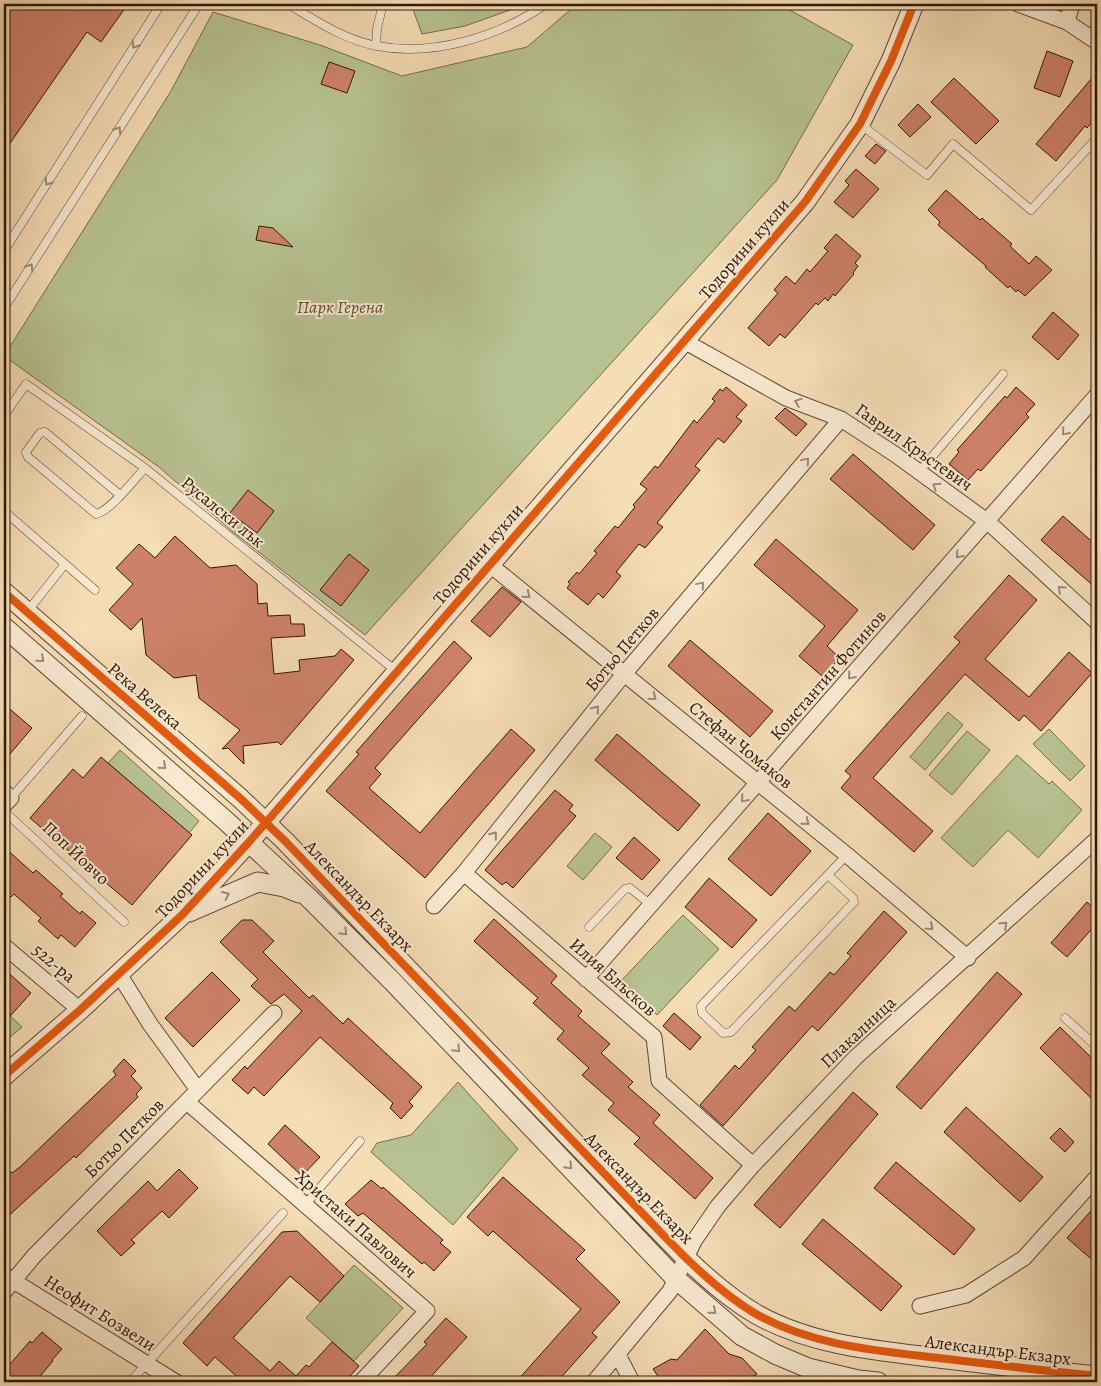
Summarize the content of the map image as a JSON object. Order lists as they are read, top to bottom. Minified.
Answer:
{"streets":{"street":["Тодорини кукли","Гаврил Кръстевич","Ботьо Петков","Константин Фотинов","Река Велека","Стефан Чомаков","Александър Екзарх","522-ра","Илия Блъсков","Плакалница","Христаки Павлович","Неофит Бозвели"],"lane":["Русалски лък","Поп Йовчо"]},"crossings":[["Тодорини кукли","Гаврил Кръстевич"],["Тодорини кукли","Русалски лък"],["Тодорини кукли","Река Велека"],["Тодорини кукли","Стефан Чомаков"],["Тодорини кукли","Александър Екзарх"],["Тодорини кукли","522-ра"],["Гаврил Кръстевич","Ботьо Петков"],["Гаврил Кръстевич","Константин Фотинов"],["Ботьо Петков","Стефан Чомаков"],["Ботьо Петков","Илия Блъсков"],["Ботьо Петков","Христаки Павлович"],["Ботьо Петков","Неофит Бозвели"],["Константин Фотинов","Стефан Чомаков"],["Константин Фотинов","Илия Блъсков"],["Река Велека","Александър Екзарх"],["Стефан Чомаков","Плакалница"],["Александър Екзарх","Плакалница"],["Илия Блъсков","Плакалница"]],"one_way":["Гаврил Кръстевич","Ботьо Петков","Константин Фотинов","Стефан Чомаков"],"parks":["Парк Герена"]}
